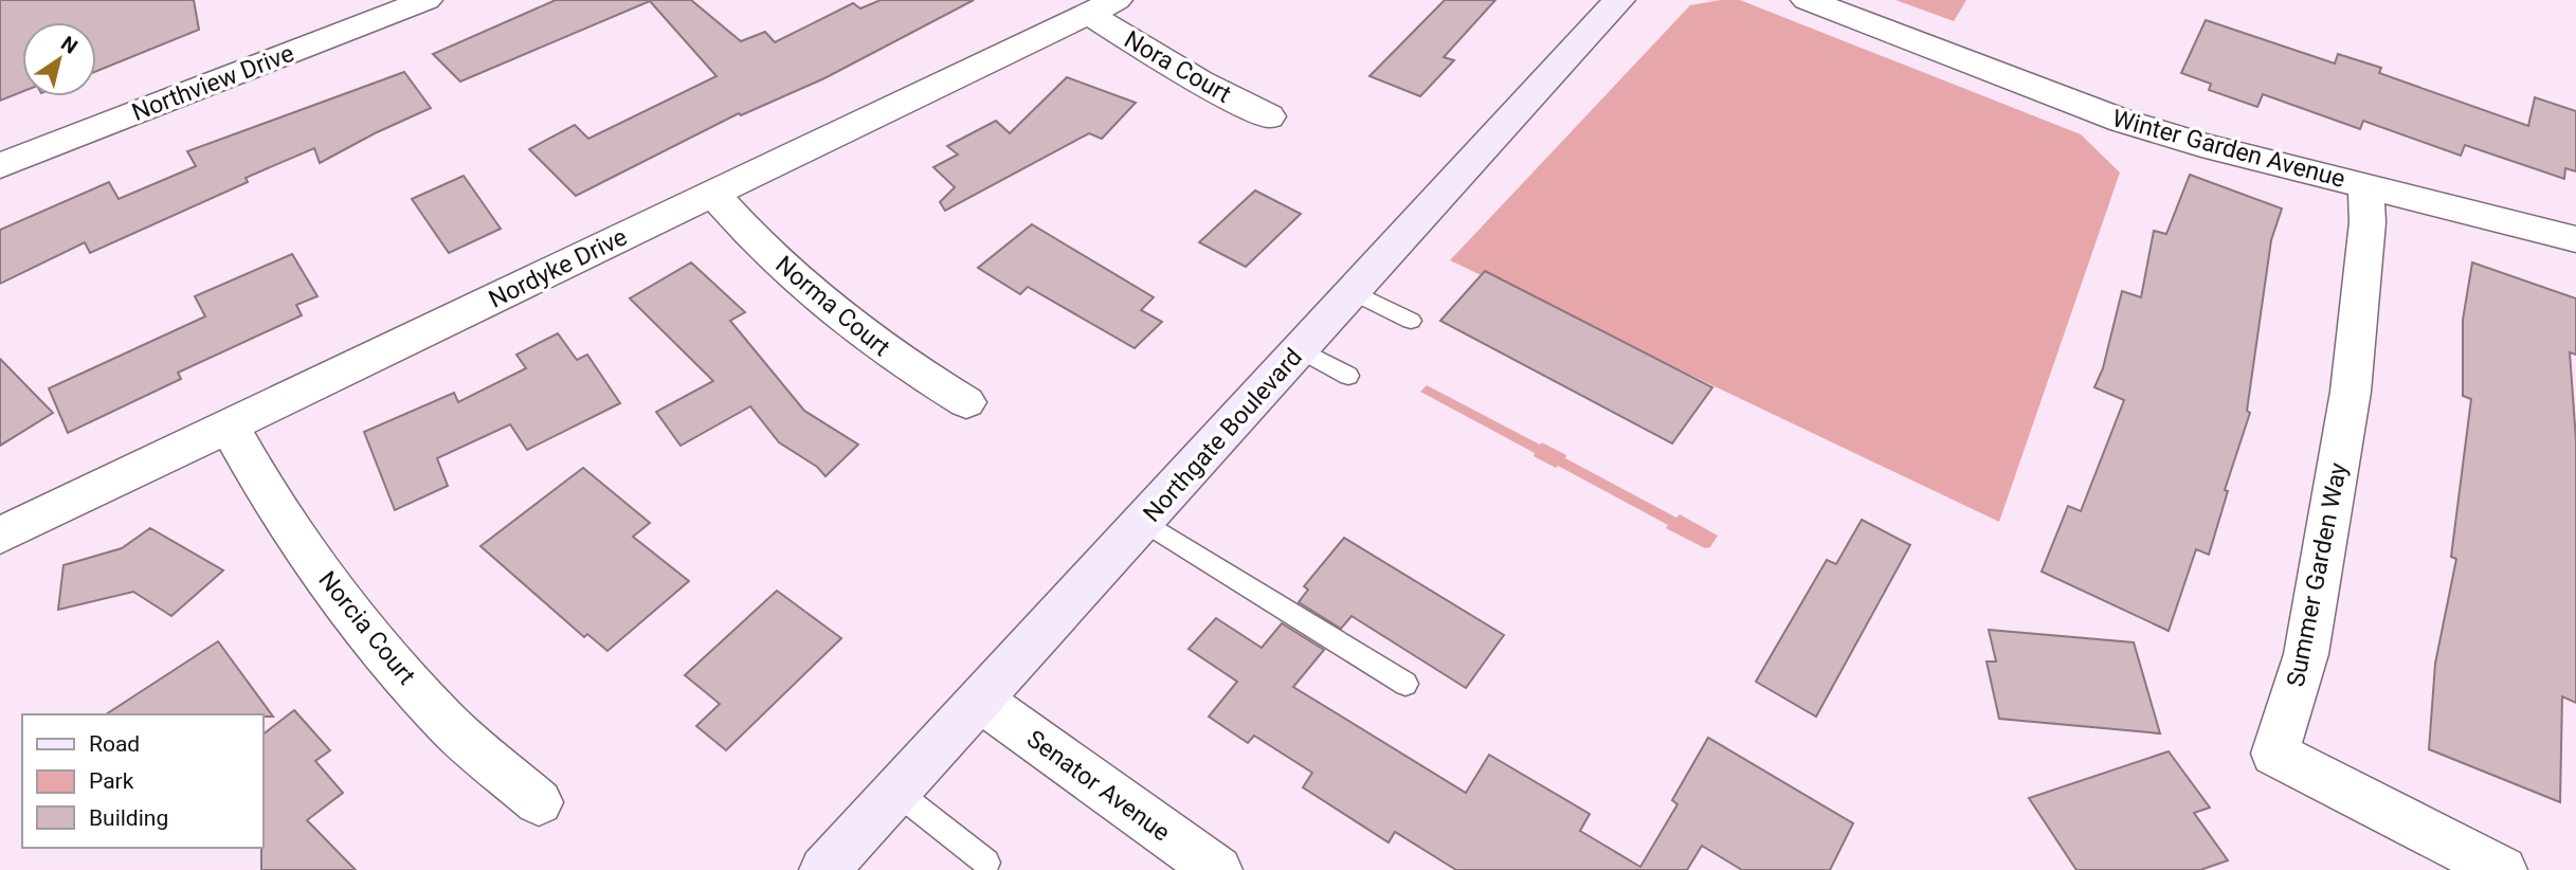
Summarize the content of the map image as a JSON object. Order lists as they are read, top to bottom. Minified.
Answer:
{"streets":{"main road":["Northgate Boulevard"],"street":["Nora Court","Northview Drive","Winter Garden Avenue","Nordyke Drive","Norma Court","Summer Garden Way","Norcia Court","Senator Avenue"]},"crossings":[["Nora Court","Nordyke Drive"],["Winter Garden Avenue","Summer Garden Way"],["Nordyke Drive","Norma Court"],["Nordyke Drive","Norcia Court"],["Northgate Boulevard","Senator Avenue"]],"legend":["Road","Park","Building"],"north":"top right"}
